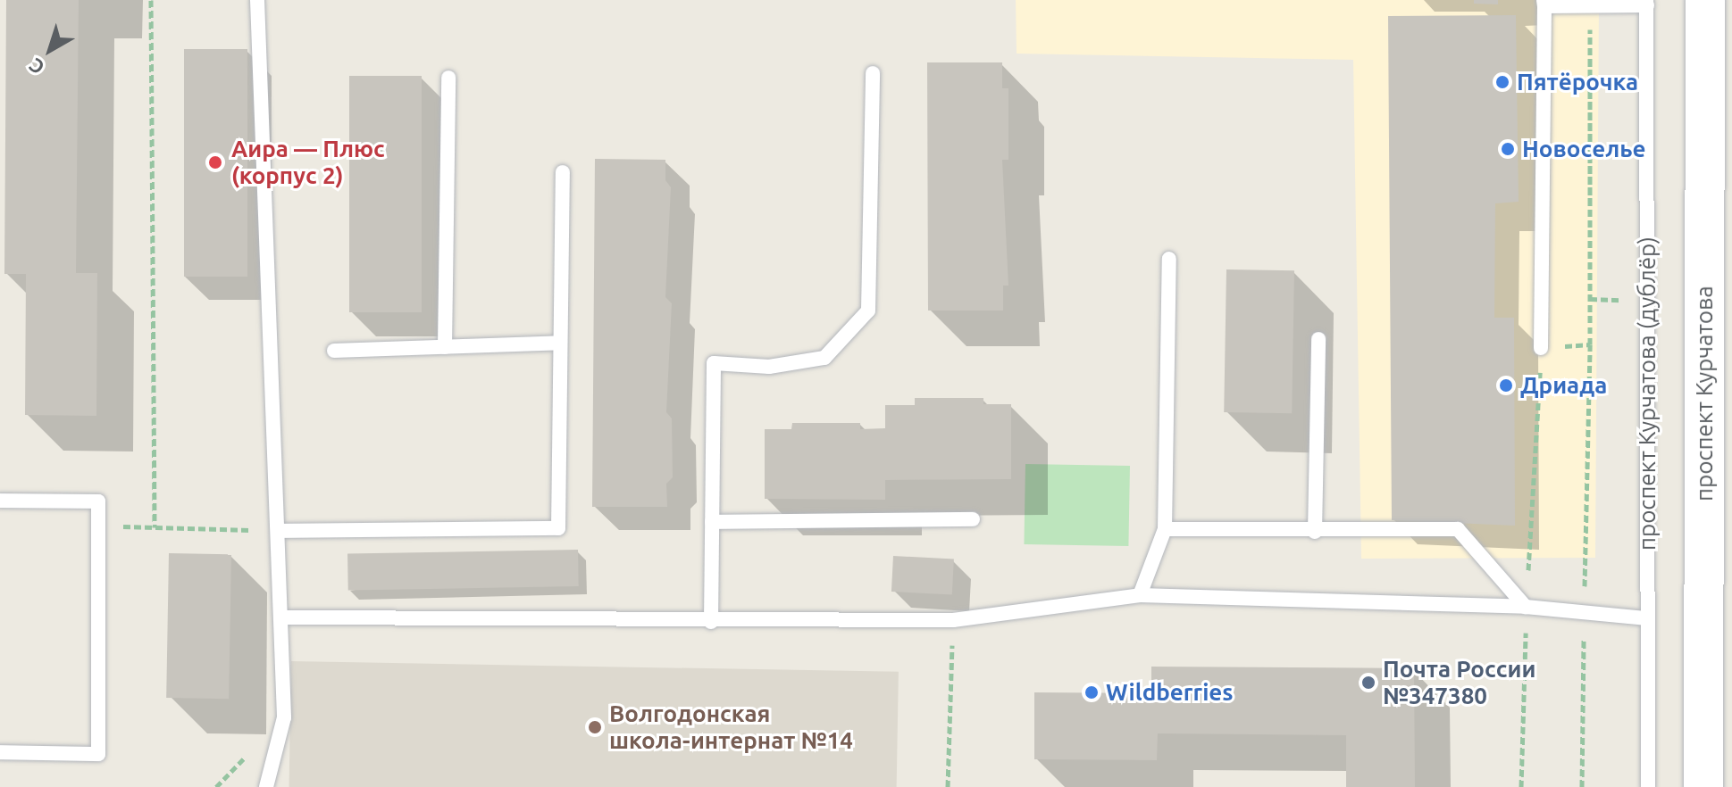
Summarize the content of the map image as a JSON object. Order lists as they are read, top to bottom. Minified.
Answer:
{"streets":{"main road":["проспект Курчатова"],"lane":["проспект Курчатова (дублёр)"]},"places":["Пятёрочка","Новоселье","Аира — Плюс (корпус 2)","Дриада","Почта России №347380","Wildberries","Волгодонская школа-интернат №14"],"north":"bottom left"}
